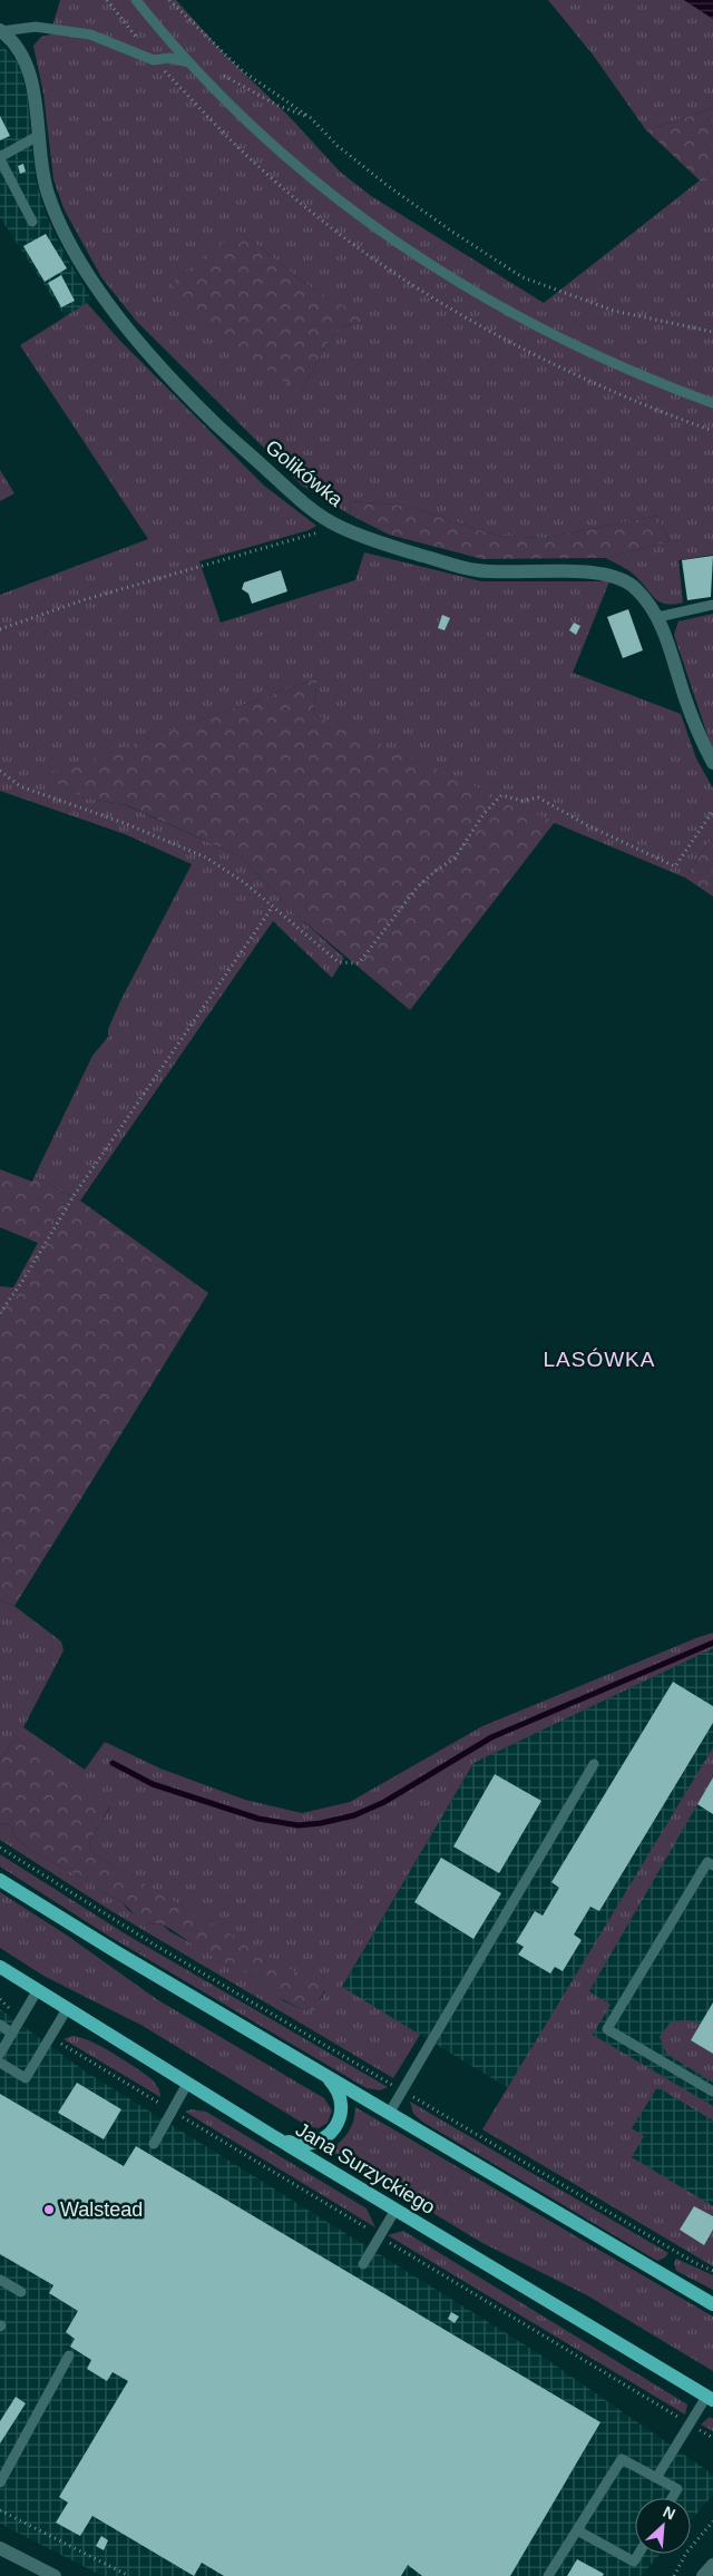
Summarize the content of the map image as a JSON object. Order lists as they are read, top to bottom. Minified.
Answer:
{"streets":{"main road":["Jana Surzyckiego"],"street":["Golikówka"]},"districts":["LASÓWKA"],"places":["Walstead"],"north":"top right"}
